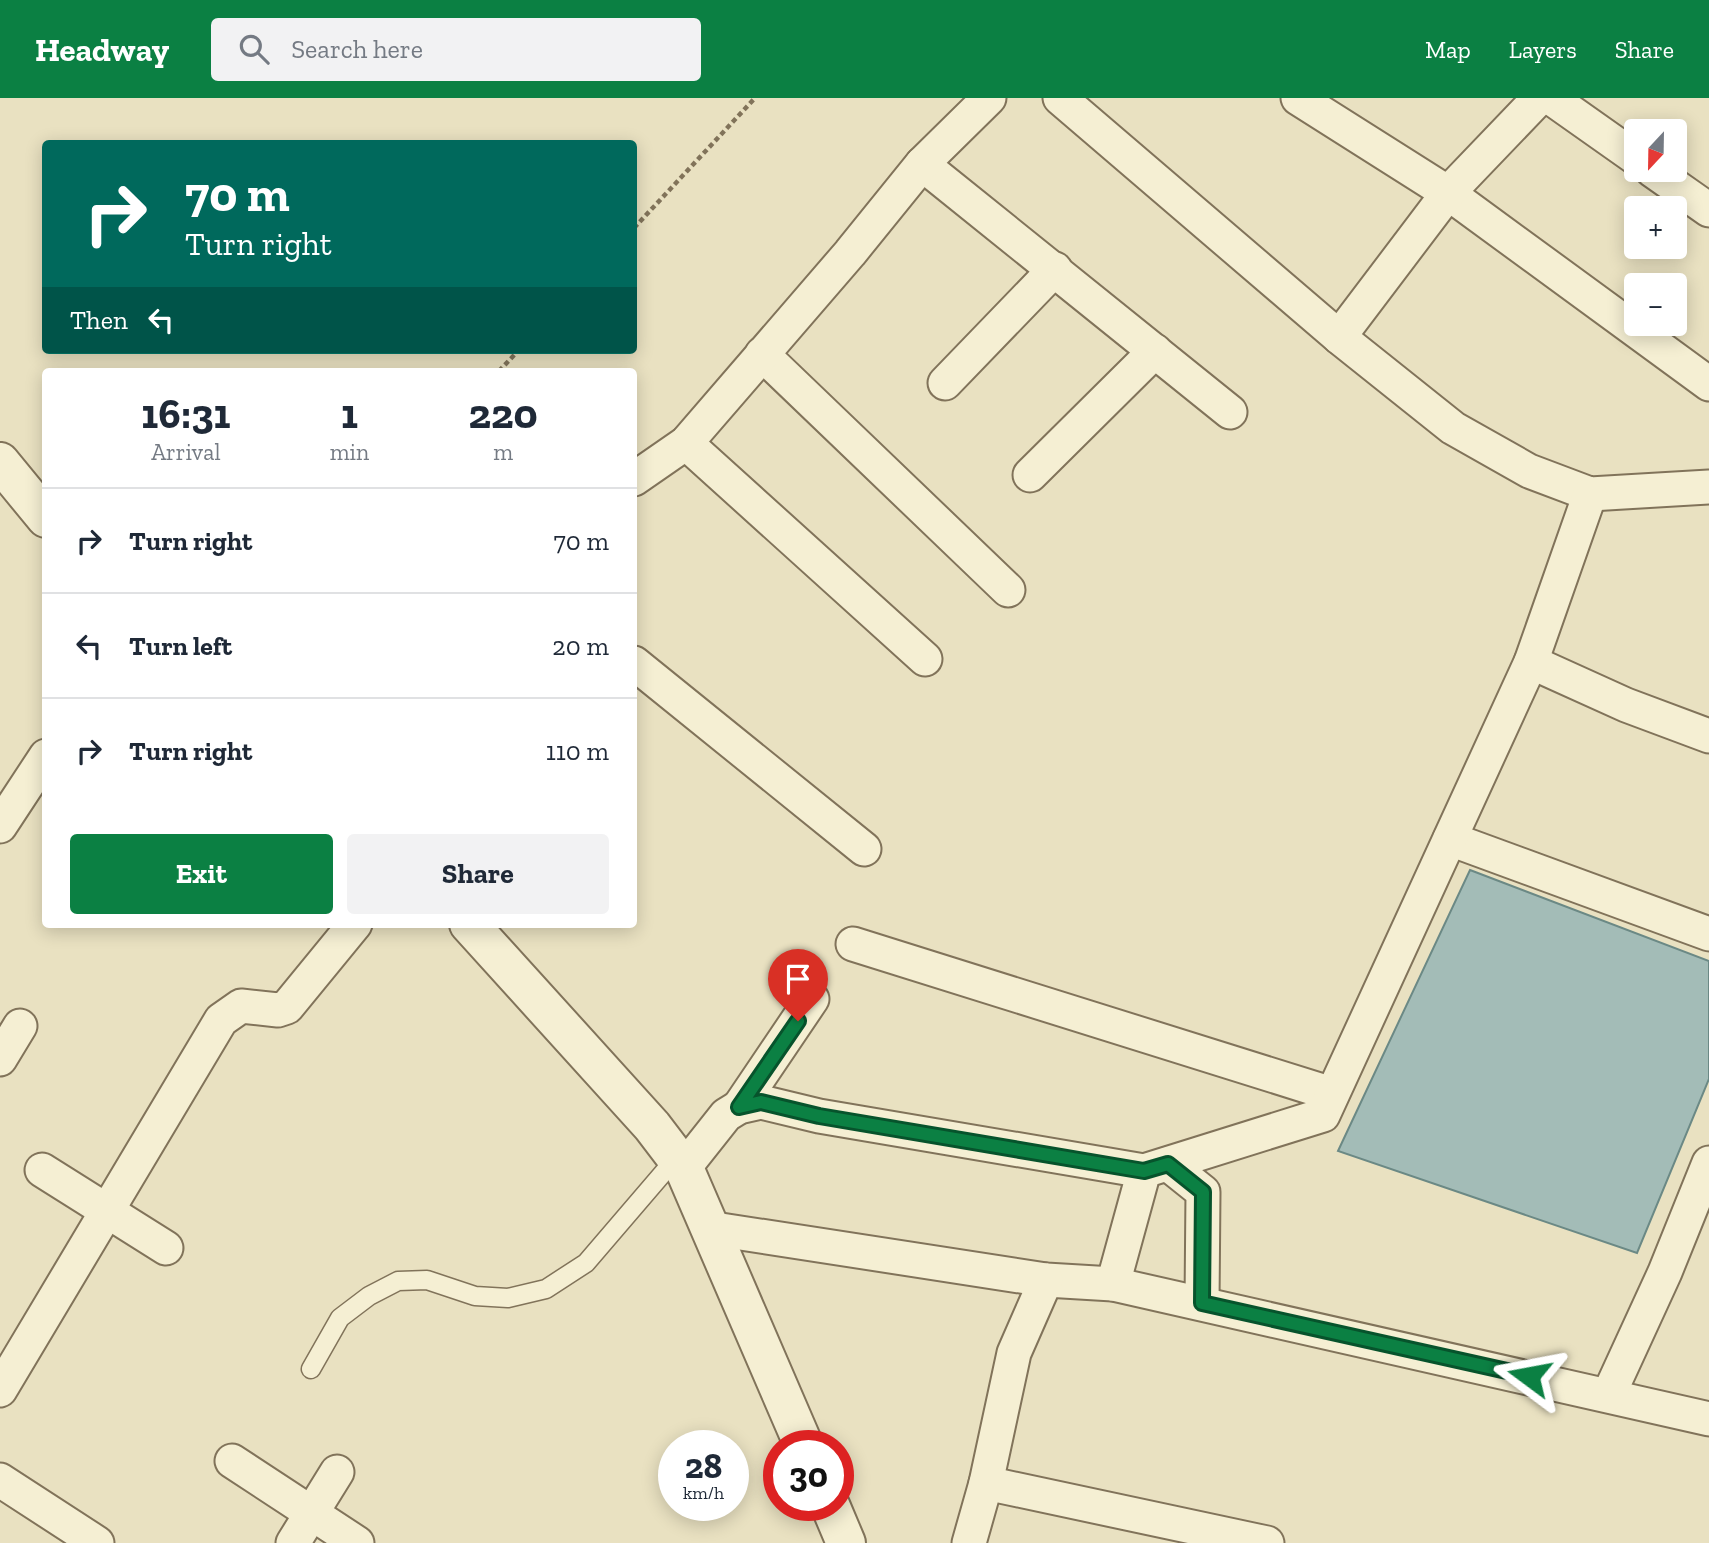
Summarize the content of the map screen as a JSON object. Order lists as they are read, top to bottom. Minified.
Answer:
{"north":"bottom","page":{"header":"Headway","search":"Search here","nav":["Map","Layers","Share"],"map_buttons":["+","−"],"turn":["70 m","Turn right"],"then":"Then","eta":["16:31","Arrival","1","min","220","m"],"list":[{"name":"Turn right","value":"70 m"},{"name":"Turn left","value":"20 m"},{"name":"Turn right","value":"110 m"}],"buttons":["Exit","Share"],"speed":"28 km/h","limit":"30"}}
